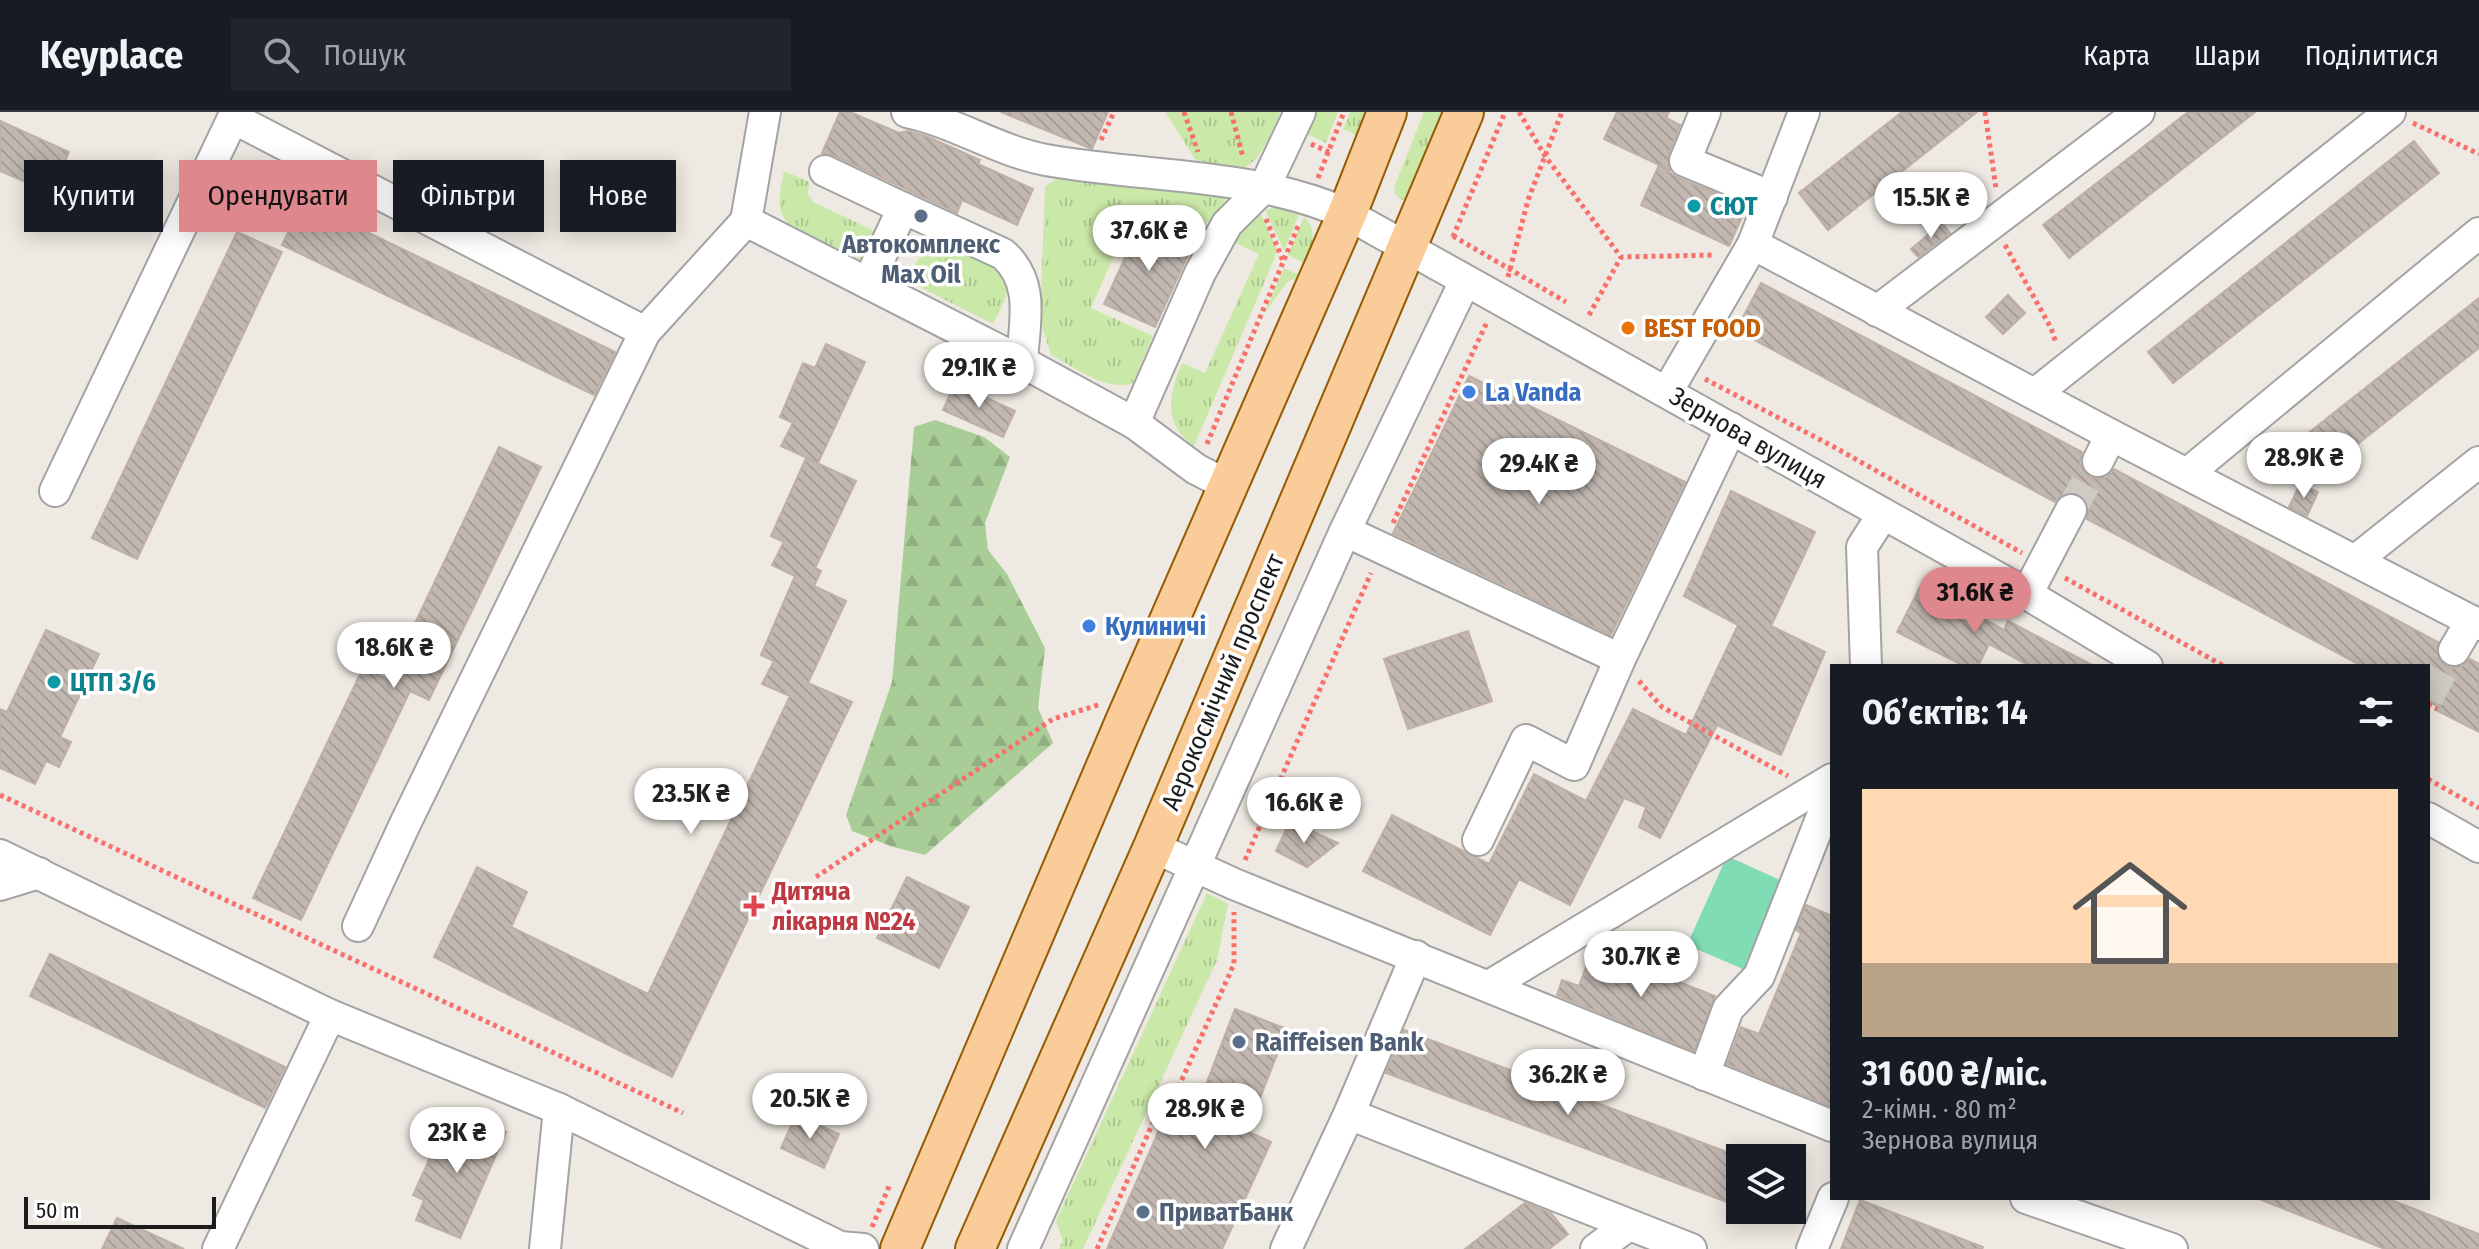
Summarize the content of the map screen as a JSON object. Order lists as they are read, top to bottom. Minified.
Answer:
{"streets":{"main road":["Аерокосмічний проспект"],"street":["Зернова вулиця"]},"crossings":[["Зернова вулиця","Аерокосмічний проспект"]],"places":{"other":["СЮТ","Автокомплекс Max Oil","BEST FOOD","La Vanda","Кулиничі","ЦТП 3/6","Raiffeisen Bank","ПриватБанк"],"health":["Дитяча лікарня №24"]},"scale_bar":"50 m","page":{"header":"Keyplace","search":"Пошук","nav":["Карта","Шари","Поділитися"],"chip":["Купити","Орендувати","Фільтри","Нове"],"price":["15.5K ₴","37.6K ₴","29.1K ₴","28.9K ₴","29.4K ₴","31.6K ₴","18.6K ₴","23.5K ₴","16.6K ₴","30.7K ₴","36.2K ₴","20.5K ₴","28.9K ₴","23K ₴"],"heading":"Об’єктів: 14","list":[{"name":"31 600 ₴/міс.","note":"2-кімн. · 80 m² · Зернова вулиця"}],"scale":"50 m"}}
